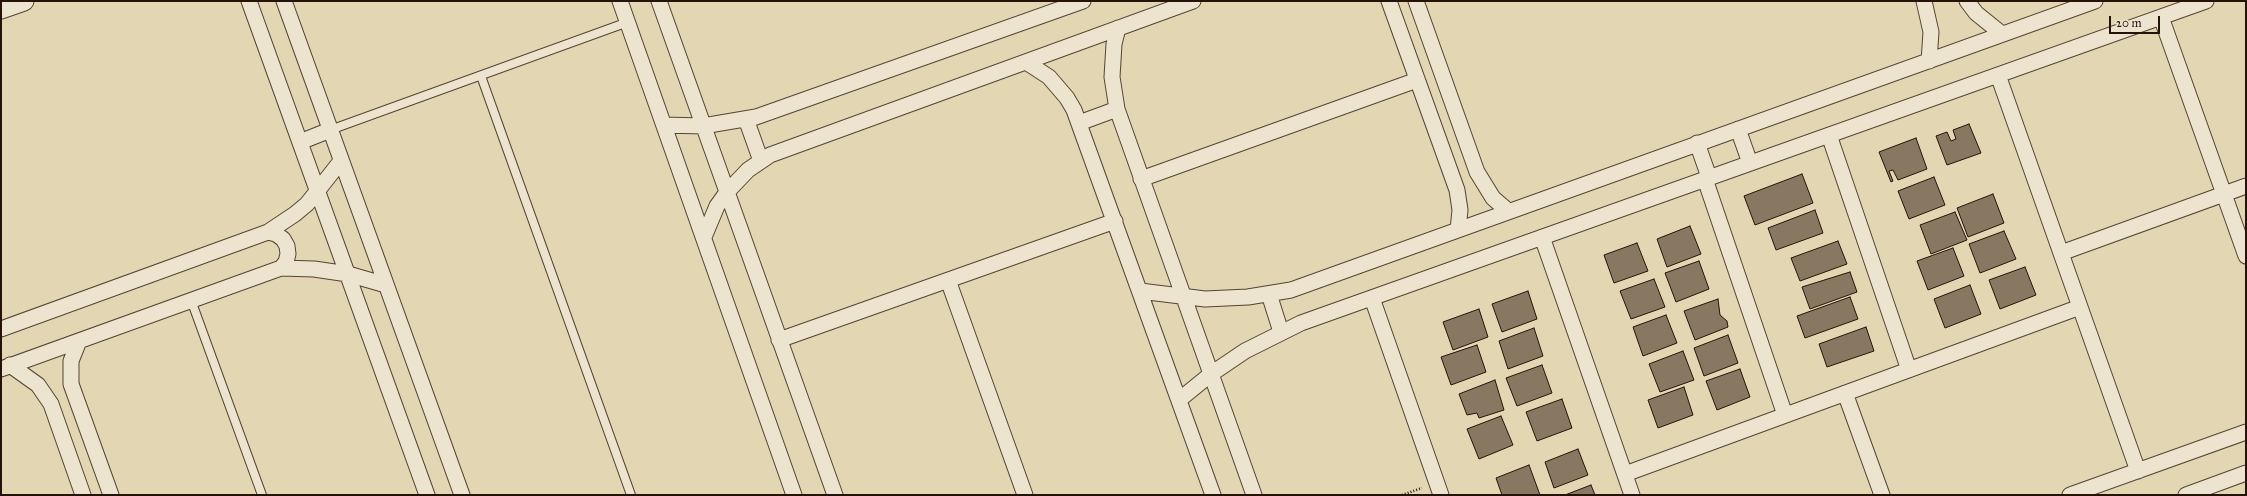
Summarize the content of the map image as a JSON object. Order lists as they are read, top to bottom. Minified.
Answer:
{"scale_bar":"20 m"}
